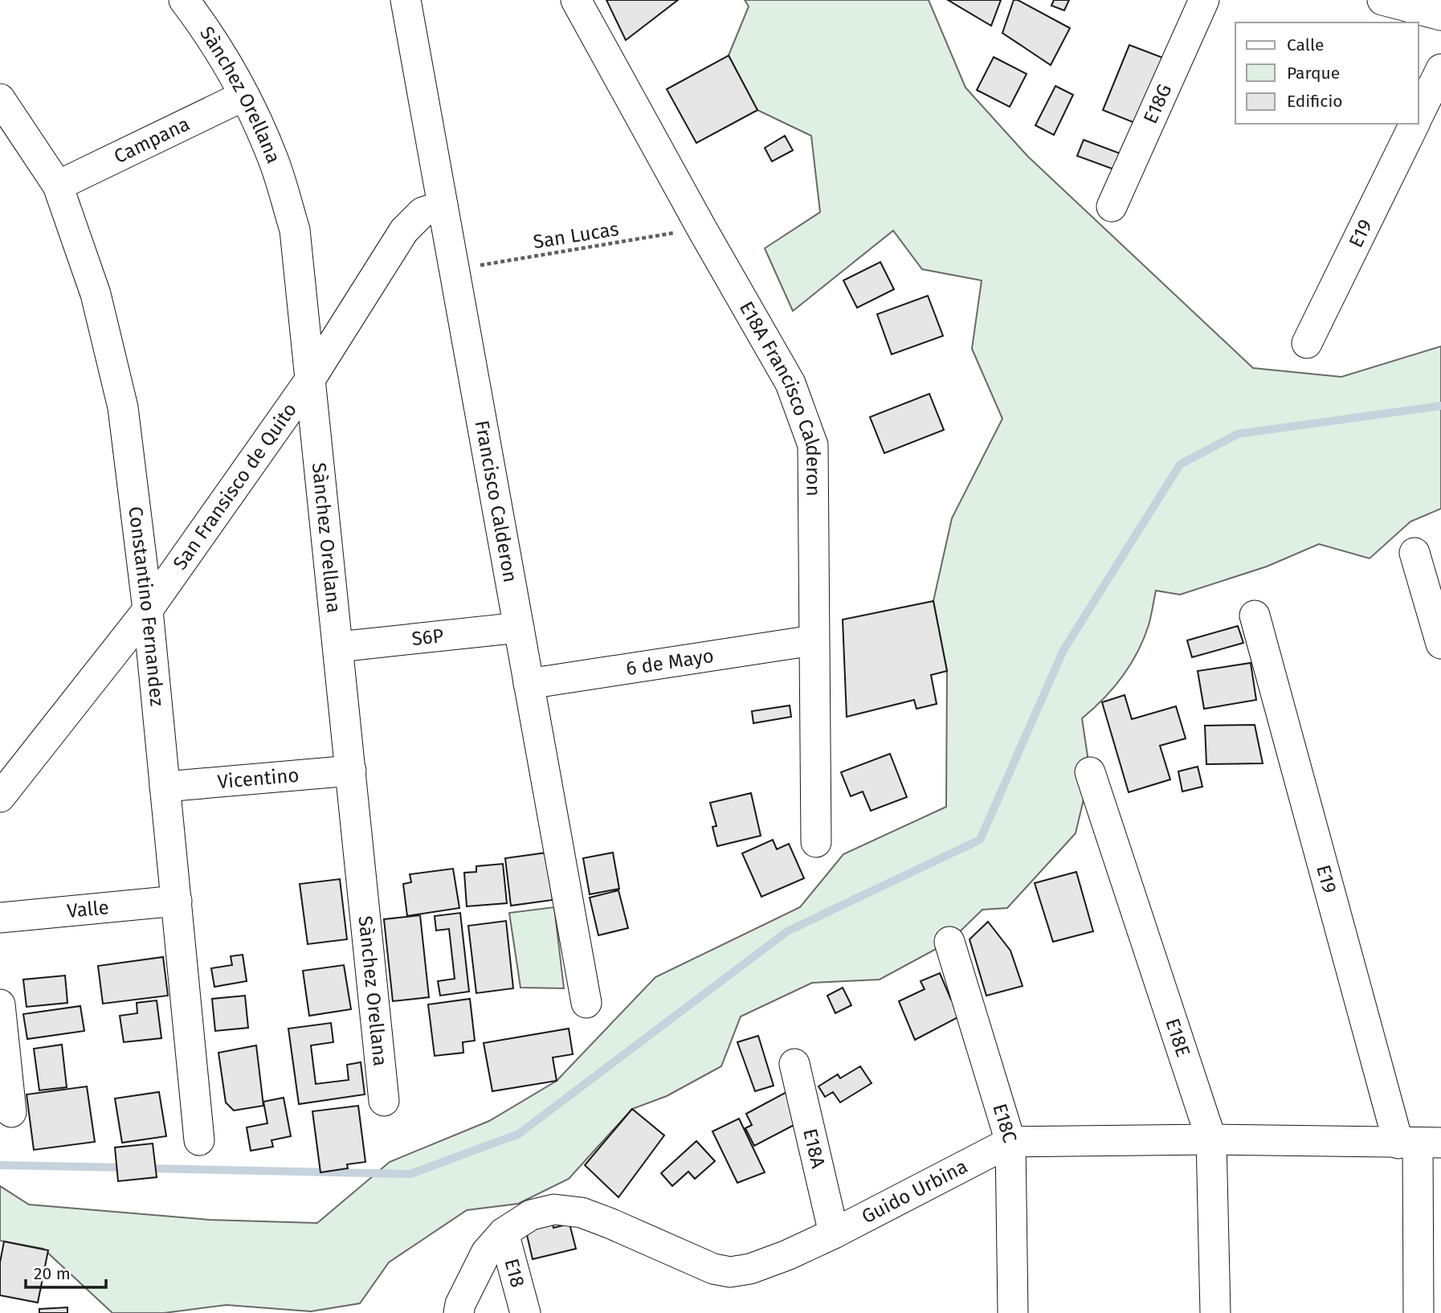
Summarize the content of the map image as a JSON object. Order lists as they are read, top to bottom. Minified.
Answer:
{"streets":{"street":["Sànchez Orellana","E18G","Campana","E19","E18A Francisco Calderon","San Fransisco de Quito","Francisco Calderon","Constantino Fernandez","S6P","6 de Mayo","Vicentino","Valle","E18E","E18C","E18A","Guido Urbina","E18"],"path":["San Lucas"]},"crossings":[["Sànchez Orellana","Campana"],["Sànchez Orellana","San Fransisco de Quito"],["Sànchez Orellana","S6P"],["Sànchez Orellana","Vicentino"],["Campana","Constantino Fernandez"],["E19","Guido Urbina"],["San Lucas","E18A Francisco Calderon"],["San Lucas","Francisco Calderon"],["E18A Francisco Calderon","6 de Mayo"],["San Fransisco de Quito","Francisco Calderon"],["San Fransisco de Quito","Constantino Fernandez"],["Francisco Calderon","S6P"],["Francisco Calderon","6 de Mayo"],["Constantino Fernandez","Vicentino"],["Constantino Fernandez","Valle"],["E18E","Guido Urbina"],["E18C","Guido Urbina"],["E18A","Guido Urbina"],["Guido Urbina","E18"]],"legend":["Calle","Parque","Edificio"],"scale_bar":"20 m"}
